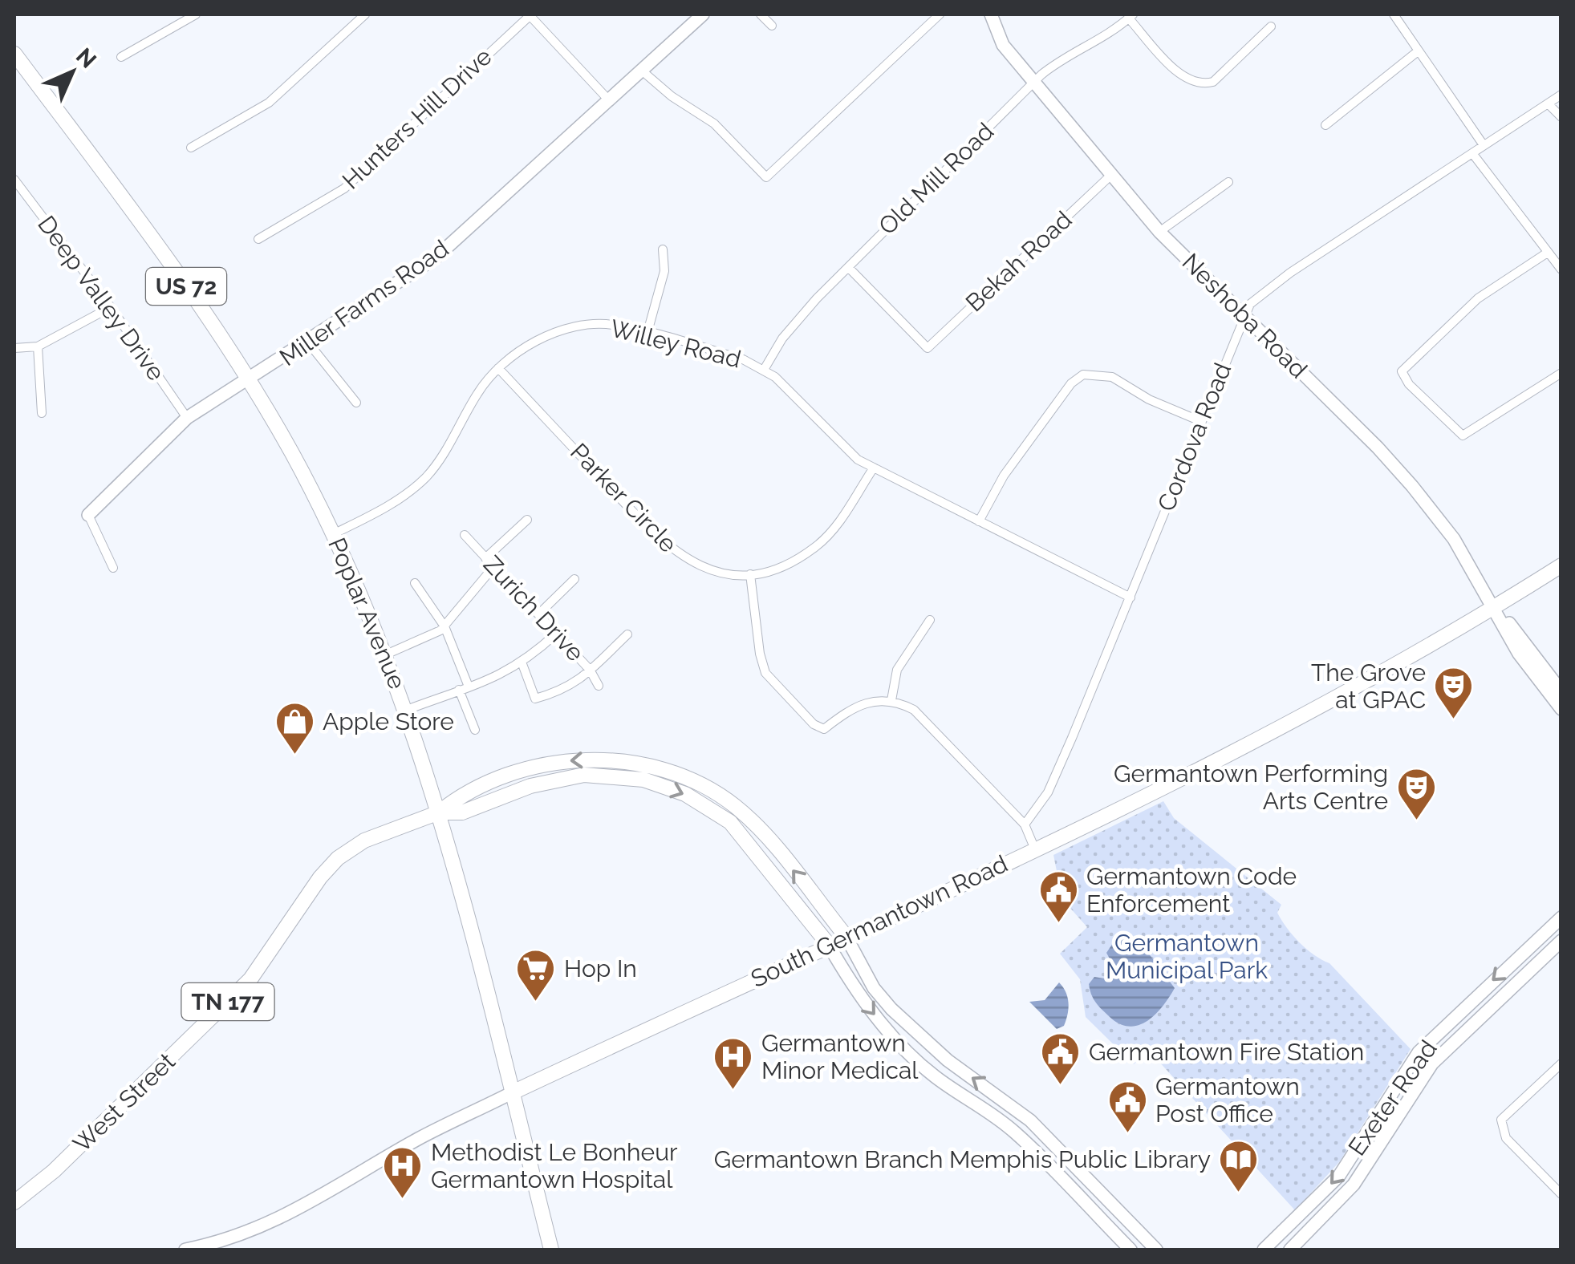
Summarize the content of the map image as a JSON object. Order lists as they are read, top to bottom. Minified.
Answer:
{"streets":{"main road":["US 72","Poplar Avenue","South Germantown Road","TN 177","West Street"],"street":["Hunters Hill Drive","Old Mill Road","Bekah Road","Deep Valley Drive","Miller Farms Road","Neshoba Road","Willey Road","Cordova Road","Parker Circle","Zurich Drive","Exeter Road"]},"crossings":[["Old Mill Road","Bekah Road"],["Old Mill Road","Neshoba Road"],["Old Mill Road","Willey Road"],["Bekah Road","Neshoba Road"],["Deep Valley Drive","Miller Farms Road"],["Miller Farms Road","Poplar Avenue"],["Neshoba Road","Cordova Road"],["Neshoba Road","South Germantown Road"],["Willey Road","Cordova Road"],["Willey Road","Parker Circle"],["Willey Road","Poplar Avenue"],["Poplar Avenue","South Germantown Road"],["Poplar Avenue","West Street"]],"parks":["Germantown Municipal Park"],"places":{"theatre":["The Grove at GPAC","Germantown Performing Arts Centre"],"shop":["Apple Store"],"public building":["Germantown Code Enforcement","Germantown Fire Station","Germantown Post Office"],"supermarket":["Hop In"],"hospital":["Germantown Minor Medical","Methodist Le Bonheur Germantown Hospital"],"library":["Germantown Branch Memphis Public Library"]},"north":"top right"}
